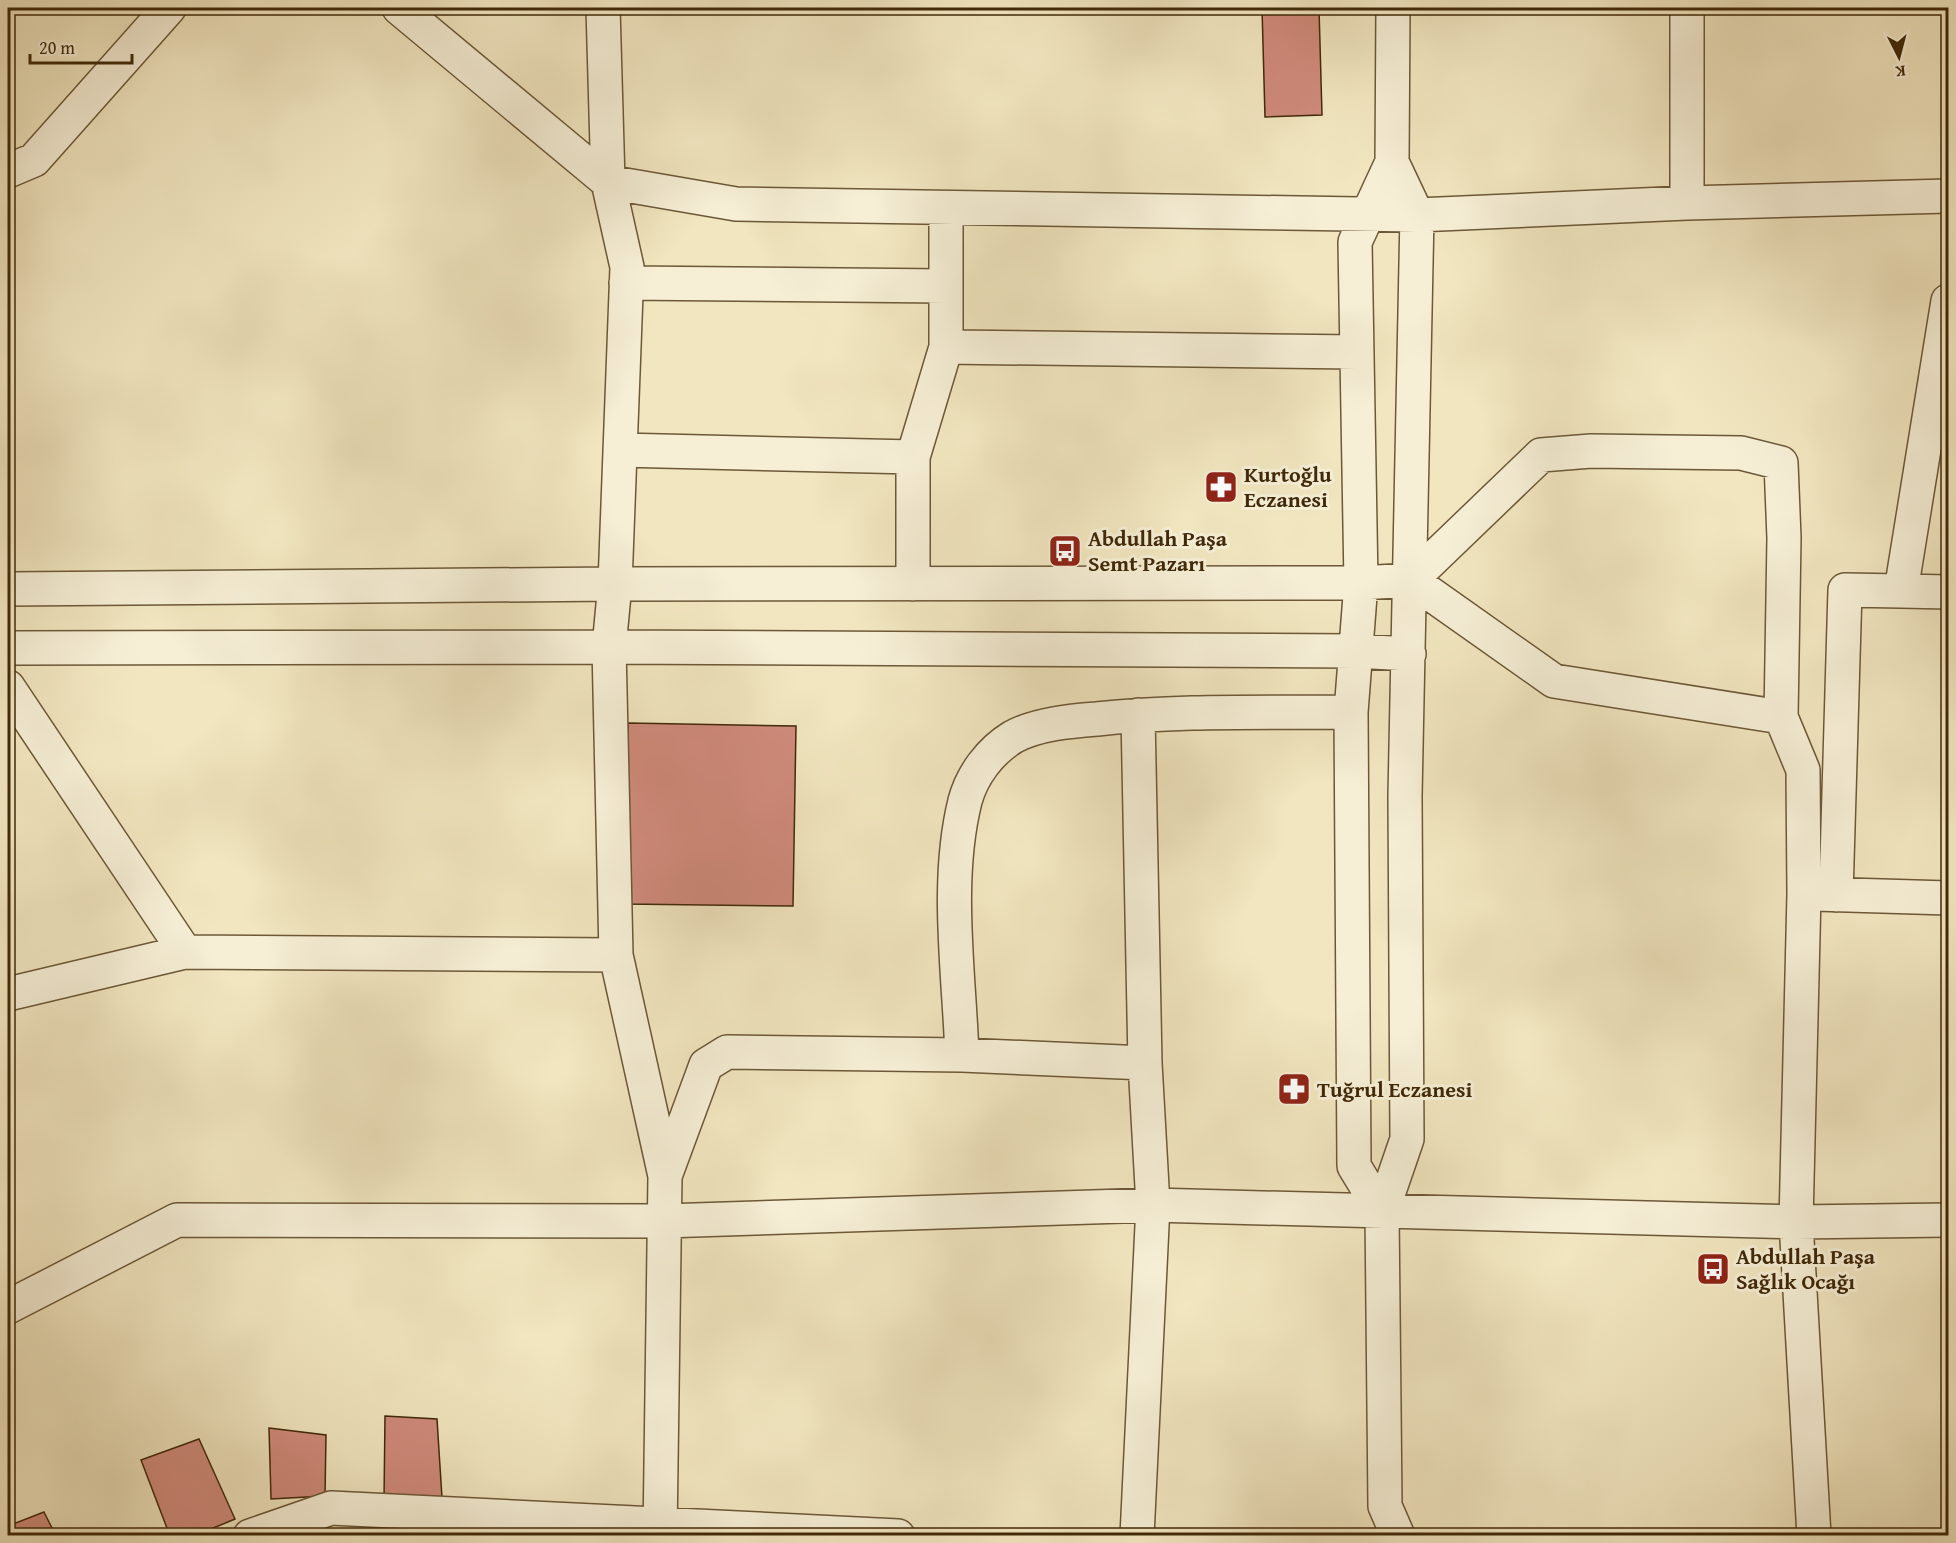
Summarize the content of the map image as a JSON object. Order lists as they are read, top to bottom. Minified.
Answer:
{"places":{"pharmacy":["Kurtoğlu Eczanesi","Tuğrul Eczanesi"],"bus stop":["Abdullah Paşa Semt Pazarı","Abdullah Paşa Sağlık Ocağı"]},"scale_bar":"20 m","north":"bottom"}
